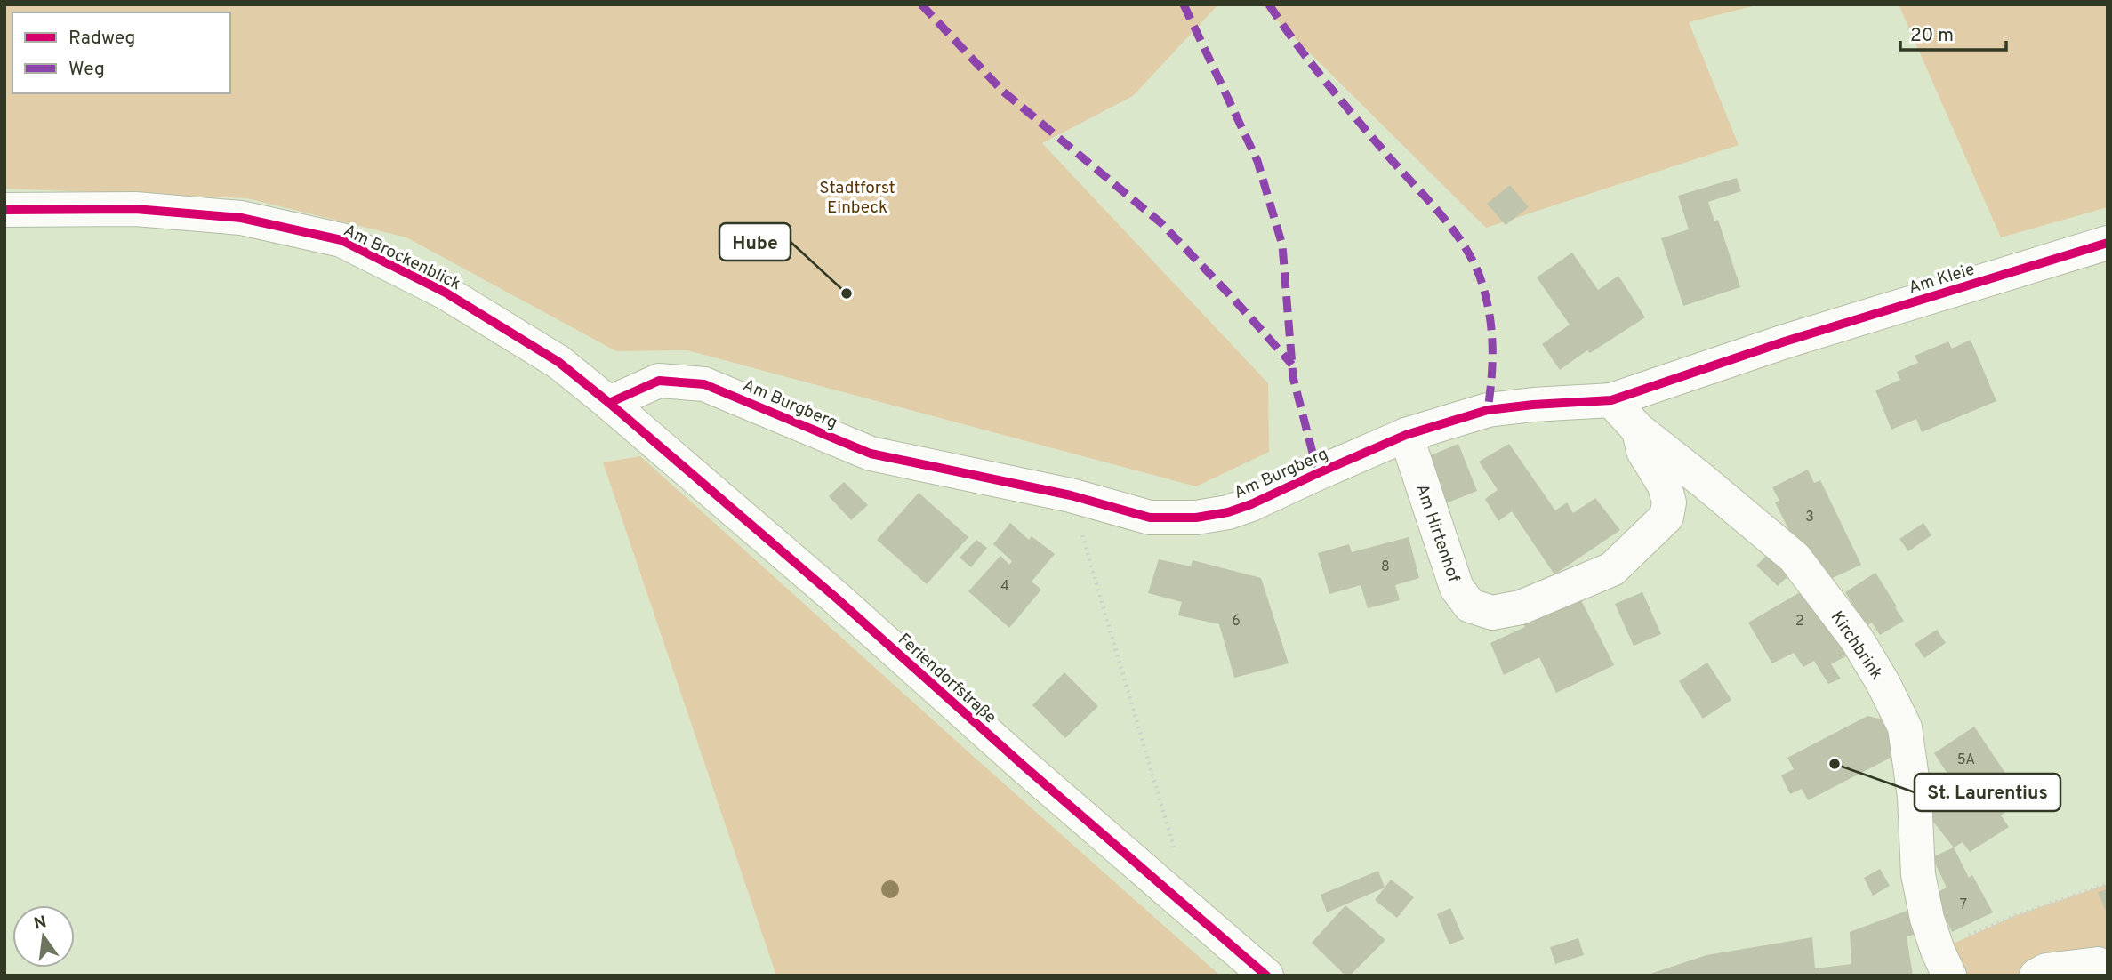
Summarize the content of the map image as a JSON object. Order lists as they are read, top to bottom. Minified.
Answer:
{"streets":{"street":["Am Brockenblick","Am Kleie","Am Burgberg","Am Hirtenhof","Kirchbrink","Feriendorfstraße"]},"crossings":[["Am Brockenblick","Am Burgberg"],["Am Brockenblick","Feriendorfstraße"],["Am Kleie","Am Burgberg"],["Am Burgberg","Am Hirtenhof"],["Am Burgberg","Kirchbrink"],["Am Burgberg","Feriendorfstraße"],["Am Hirtenhof","Kirchbrink"]],"parks":["Stadtforst Einbeck"],"places":["Hube","St. Laurentius"],"house_numbers":["3","8","4","6","2","5A","7"],"legend":["Radweg","Weg"],"scale_bar":"20 m","north":"top"}
